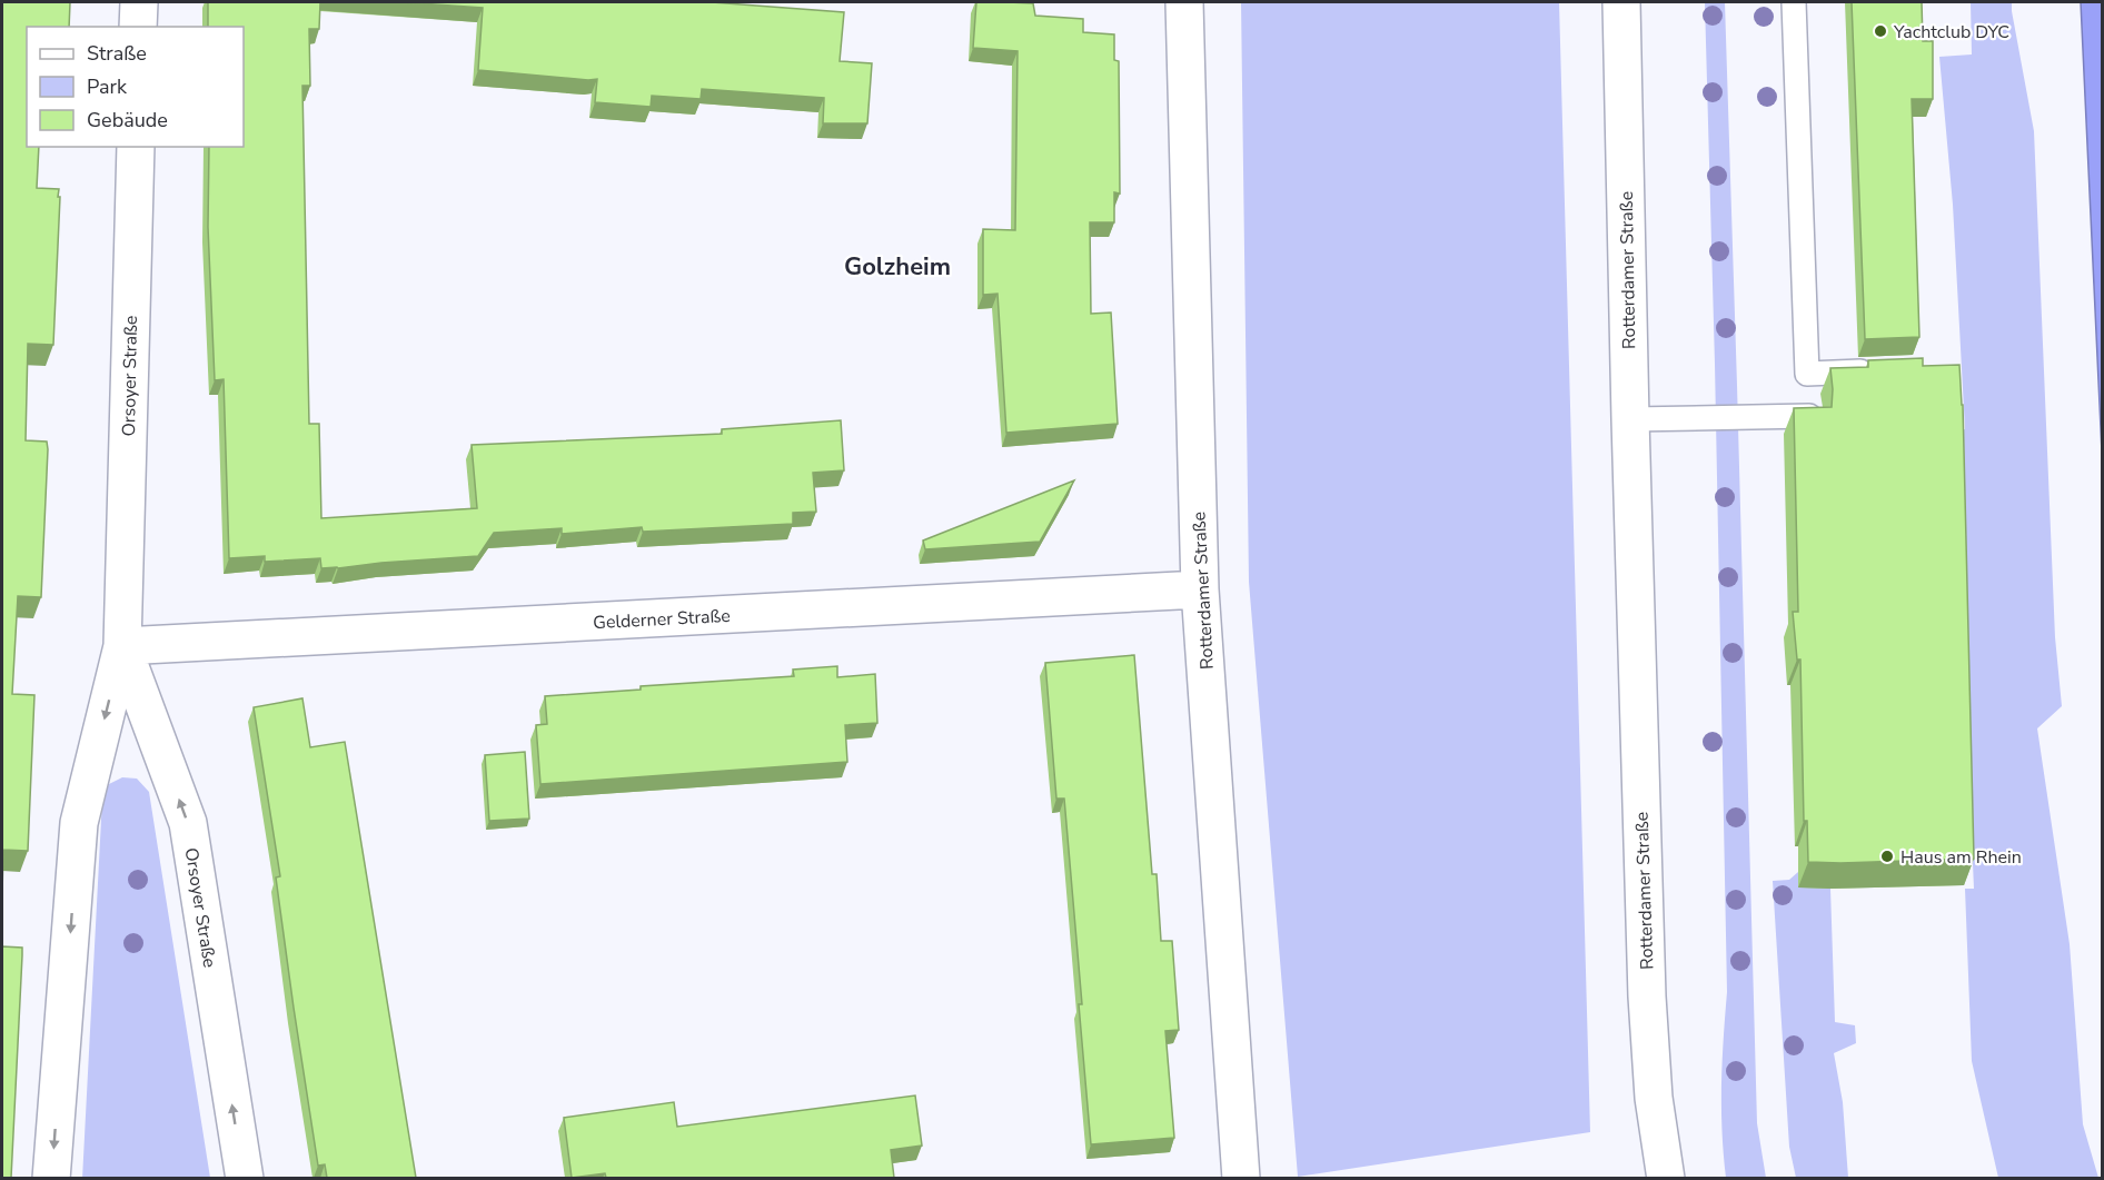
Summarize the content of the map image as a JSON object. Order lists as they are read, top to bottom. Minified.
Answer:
{"streets":{"street":["Rotterdamer Straße","Orsoyer Straße","Gelderner Straße"]},"crossings":[["Rotterdamer Straße","Gelderner Straße"],["Orsoyer Straße","Gelderner Straße"]],"districts":["Golzheim"],"places":["Yachtclub DYC","Haus am Rhein"],"legend":["Straße","Park","Gebäude"]}
